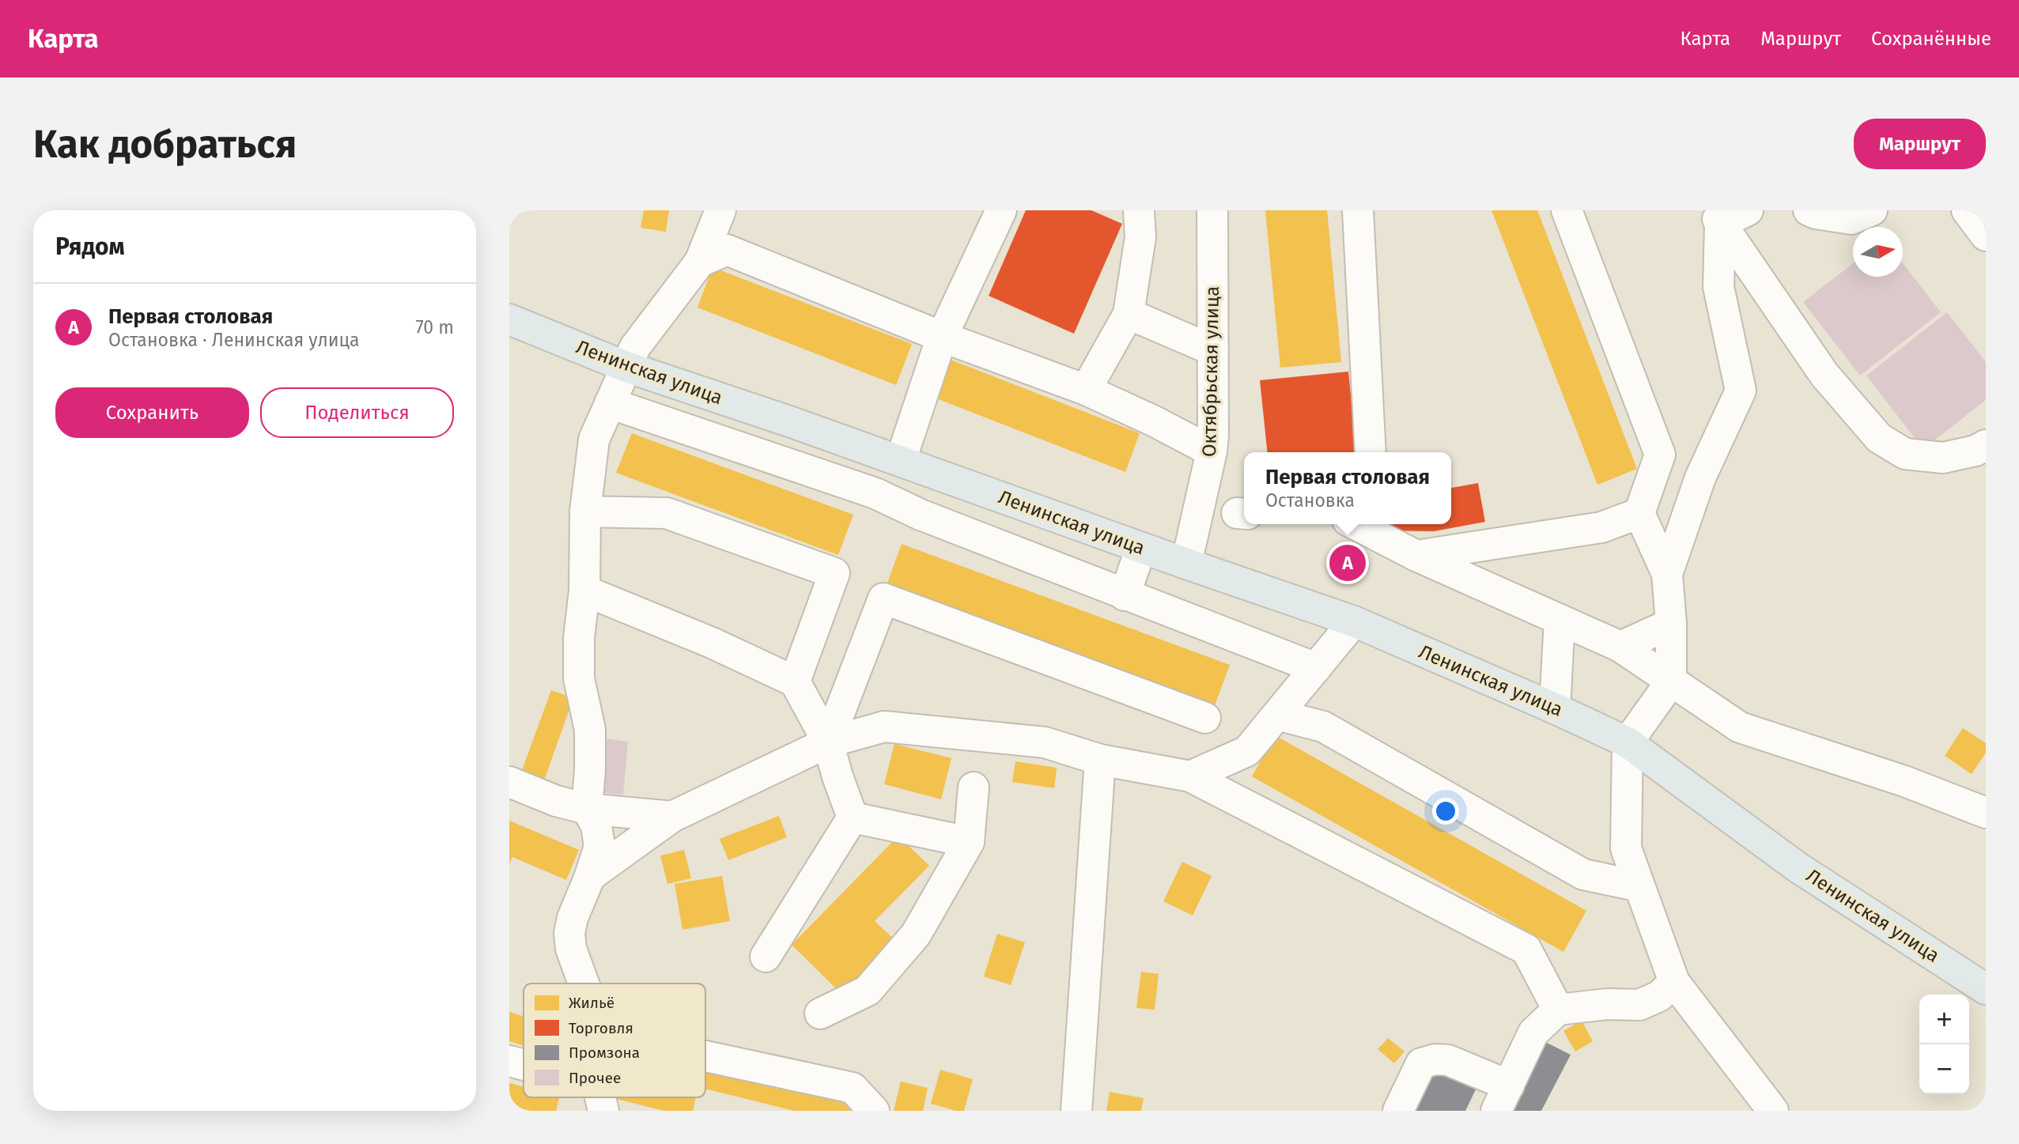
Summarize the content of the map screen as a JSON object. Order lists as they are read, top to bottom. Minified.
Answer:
{"streets":{"main road":["Ленинская улица"],"street":["Октябрьская улица"]},"crossings":[["Октябрьская улица","Ленинская улица"]],"legend":["Жильё","Торговля","Промзона","Прочее"],"north":"right","page":{"header":"Карта","nav":["Карта","Маршрут","Сохранённые"],"buttons":["Маршрут",["Сохранить","Поделиться"]],"title":"Как добраться","heading":"Рядом","list":[{"mark":"A","name":"Первая столовая","note":"Остановка · Ленинская улица","value":"70 m"}],"popup":["Первая столовая","Остановка"],"pins":"A","map_buttons":["+","−"]}}
